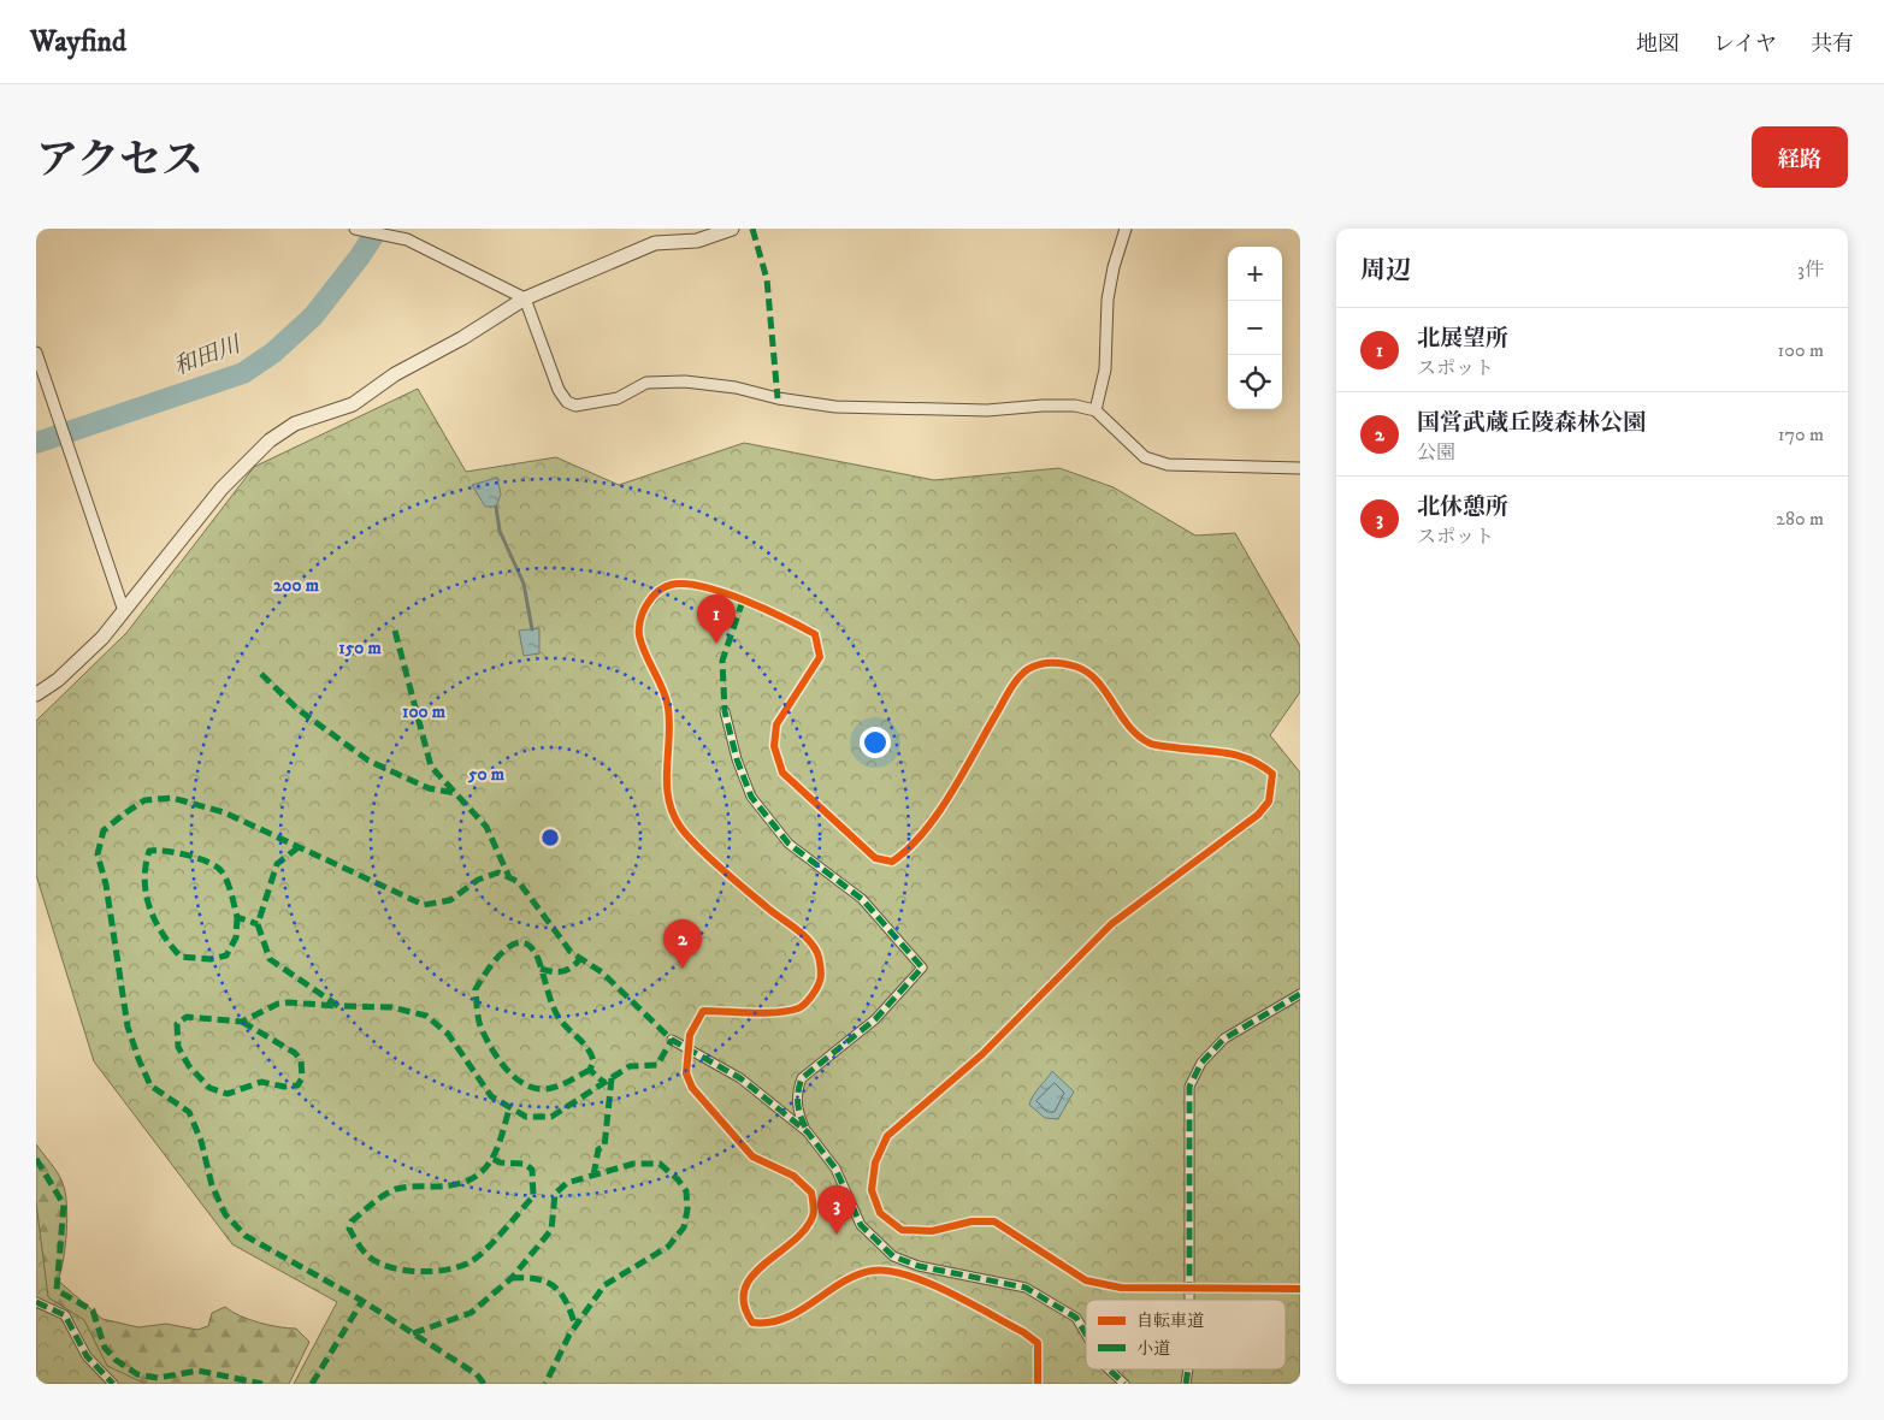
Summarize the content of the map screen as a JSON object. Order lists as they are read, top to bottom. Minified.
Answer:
{"water":["和田川"],"legend":["自転車道","小道"],"page":{"header":"Wayfind","nav":["地図","レイヤ","共有"],"title":"アクセス","buttons":"経路","heading":["周辺","3件"],"map_buttons":["+","−"],"list":[{"mark":"1","name":"北展望所","note":"スポット","value":"100 m"},{"mark":"2","name":"国営武蔵丘陵森林公園","note":"公園","value":"170 m"},{"mark":"3","name":"北休憩所","note":"スポット","value":"280 m"}],"pins":["1","2","3"]},"rings":["200 m","150 m","100 m","50 m"]}
